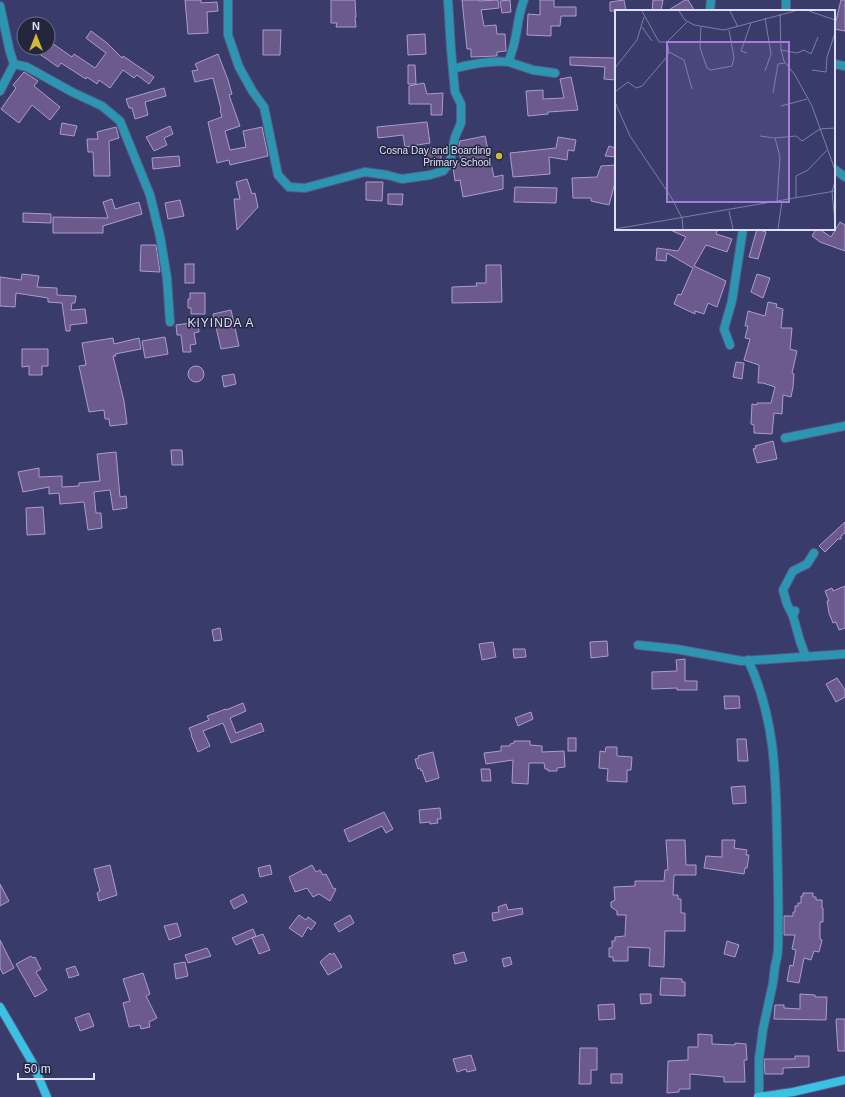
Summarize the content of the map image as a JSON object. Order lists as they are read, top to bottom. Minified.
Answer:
{"districts":["KIYINDA A"],"places":["Cosna Day and Boarding Primary School"],"scale_bar":"50 m","north":"top"}
